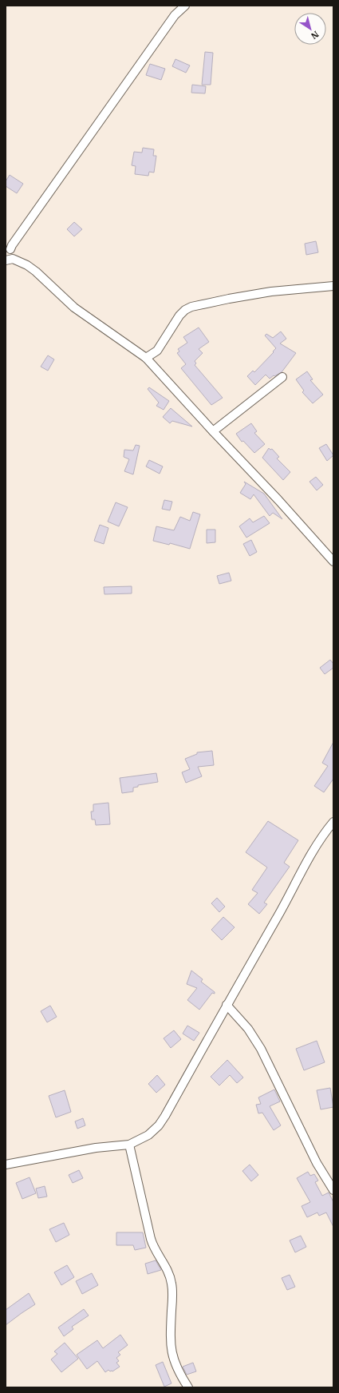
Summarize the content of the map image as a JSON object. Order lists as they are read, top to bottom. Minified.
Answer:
{"north":"bottom right"}
